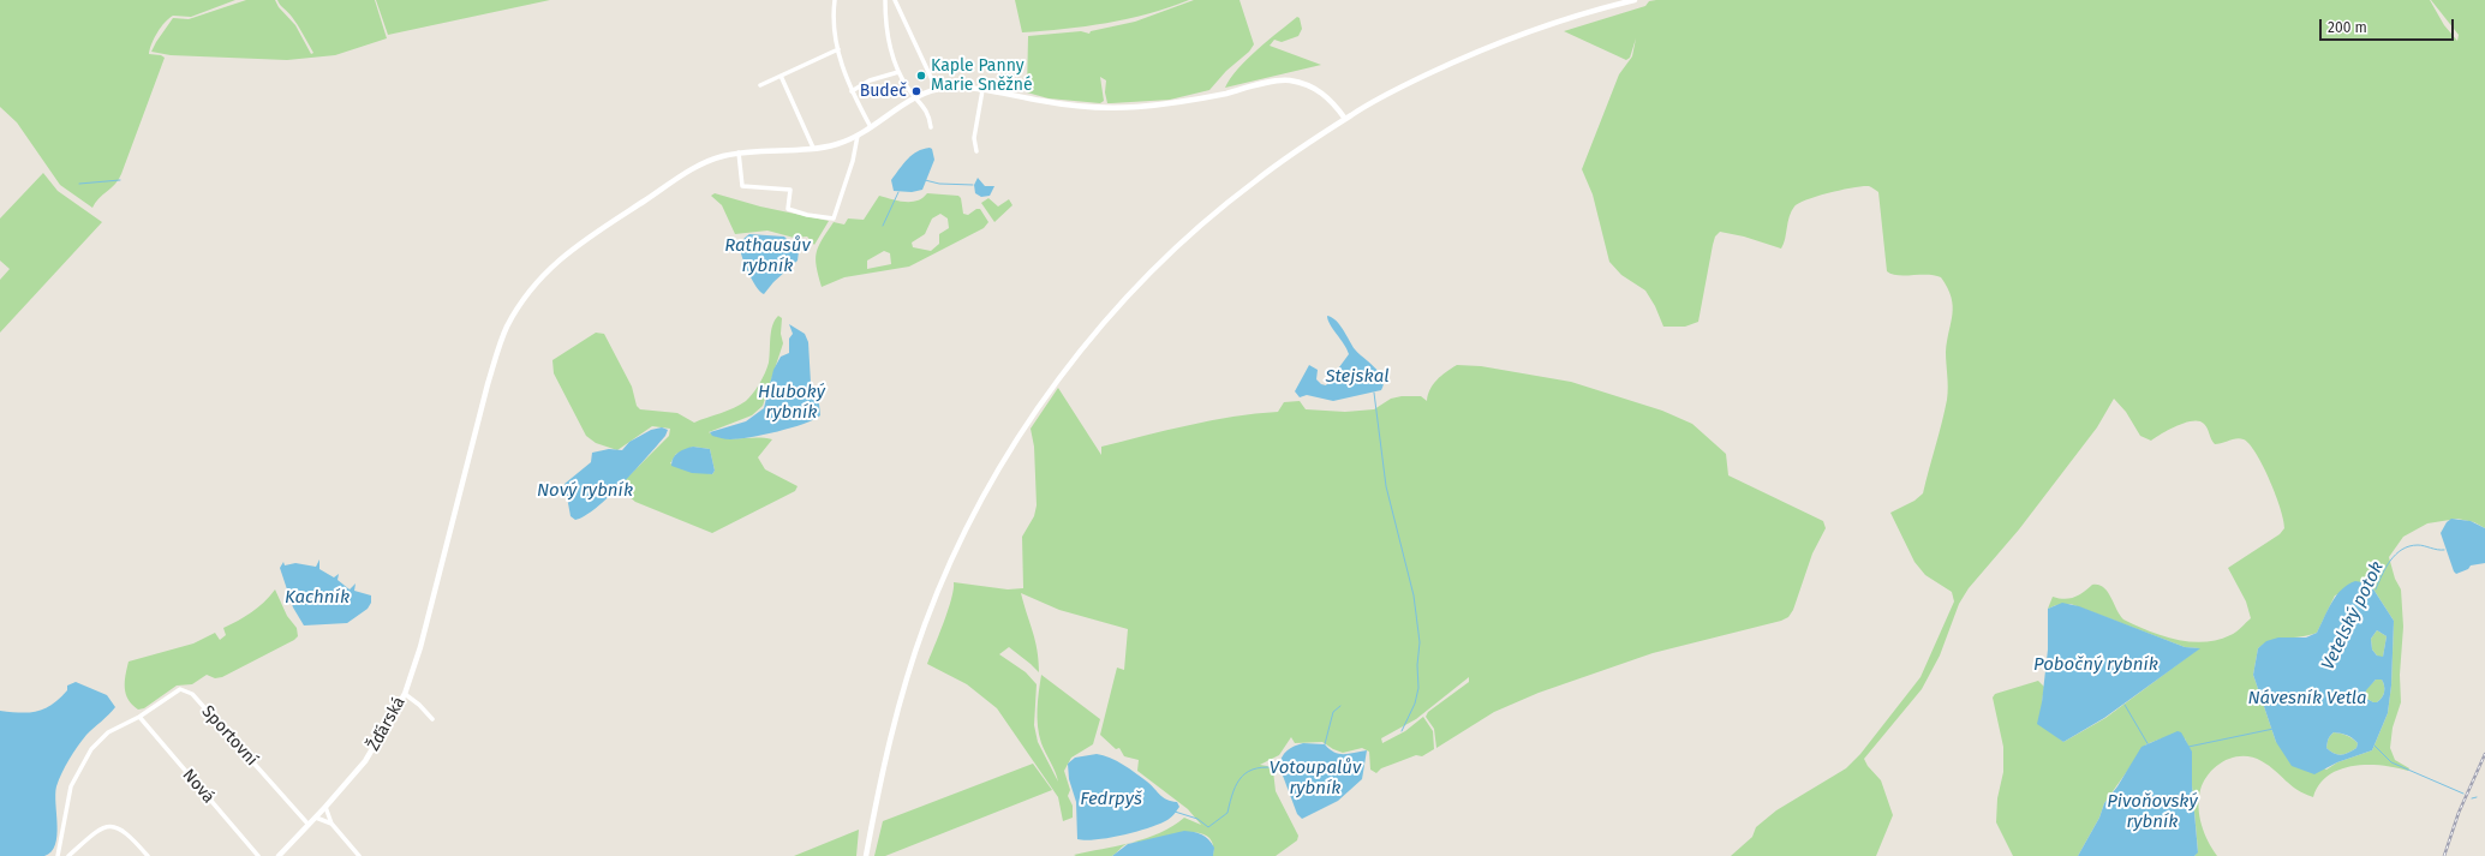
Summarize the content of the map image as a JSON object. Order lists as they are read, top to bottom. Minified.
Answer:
{"streets":{"street":["Žďárská","Sportovní","Nová"]},"crossings":[["Žďárská","Sportovní"],["Sportovní","Nová"]],"water":["Rathausův rybník","Stejskal","Hluboký rybník","Nový rybník","Kachník","Vetelský potok","Pobočný rybník","Návesník Vetla","Votoupalův rybník","Fedrpyš","Pivoňovský rybník"],"places":["Kaple Panny Marie Sněžné","Budeč"],"scale_bar":"200 m"}
